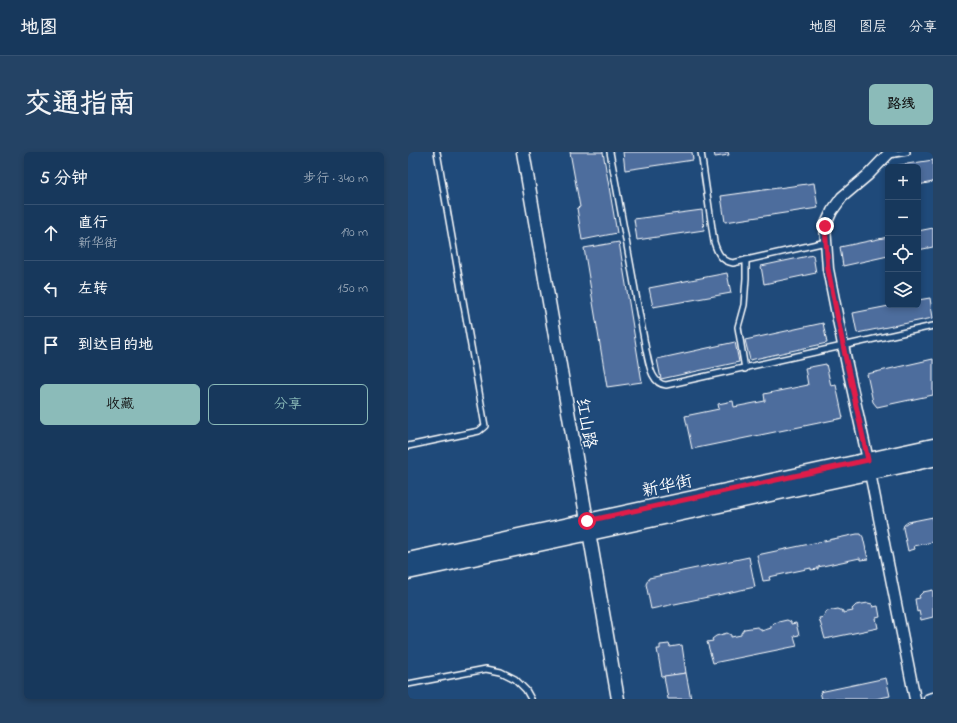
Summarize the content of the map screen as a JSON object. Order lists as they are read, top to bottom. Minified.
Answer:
{"streets":{"main road":["新华街"],"street":["红山路"]},"crossings":[["红山路","新华街"]],"page":{"header":"地图","nav":["地图","图层","分享"],"title":"交通指南","buttons":["路线",["收藏","分享"]],"heading":["5 分钟","步行 · 340 m"],"map_buttons":["+","−"],"list":[["直行","新华街","190 m"],["左转","150 m"],"到达目的地"]}}
